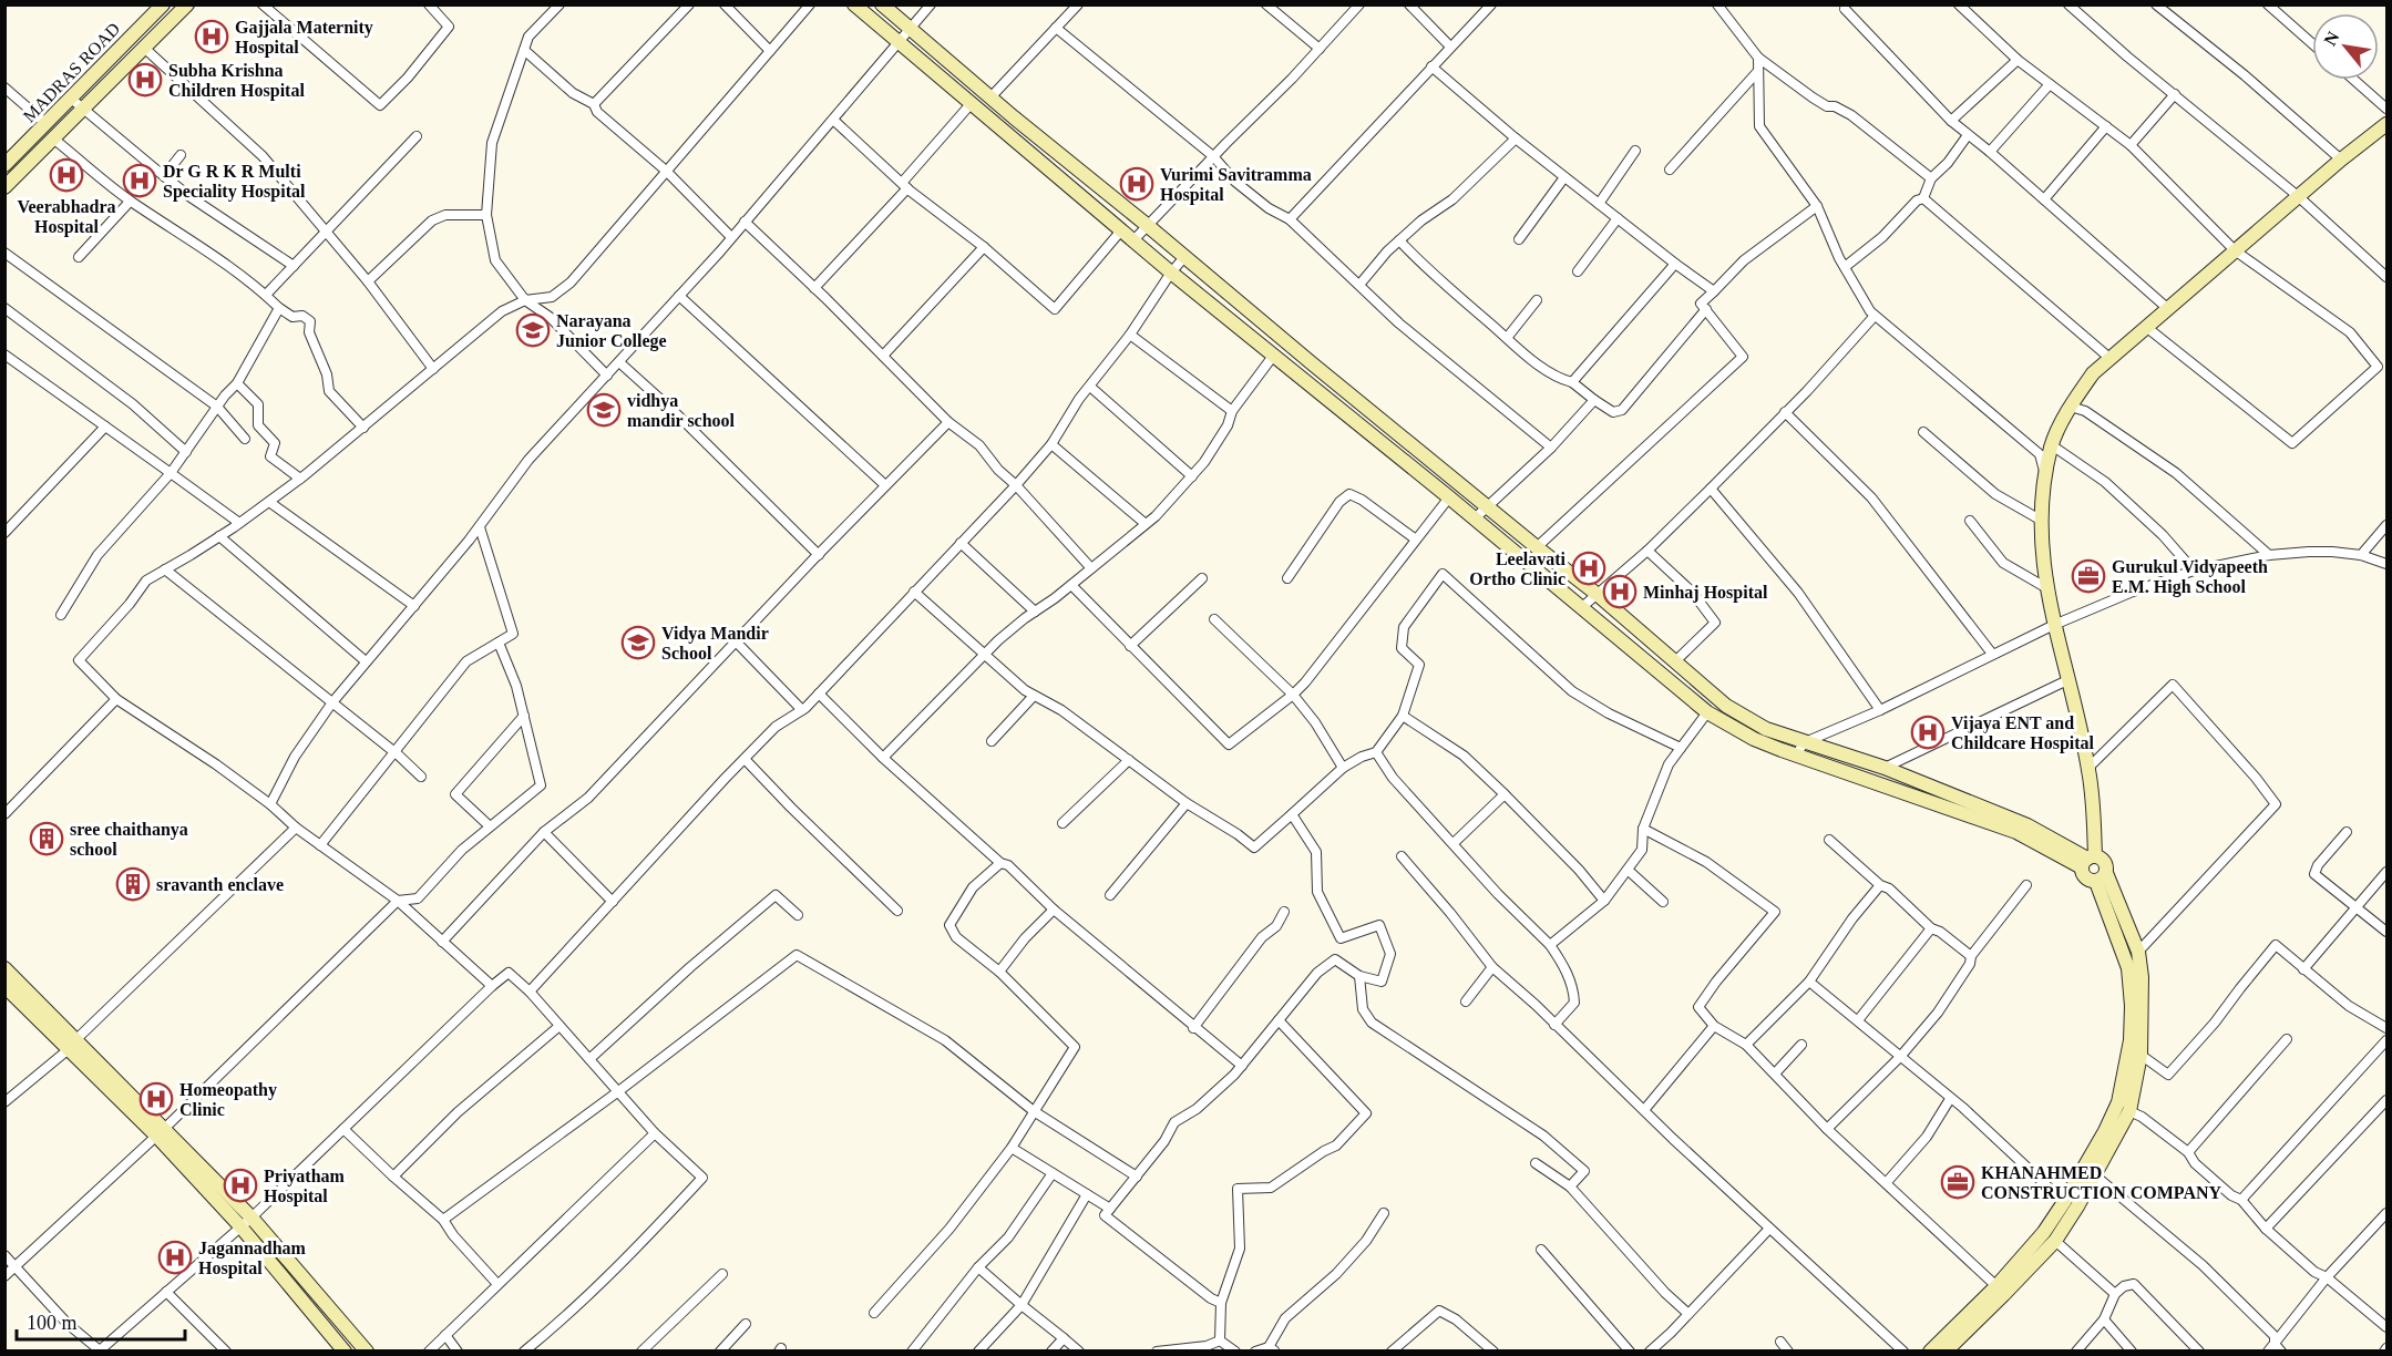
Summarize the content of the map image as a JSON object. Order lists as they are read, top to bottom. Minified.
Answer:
{"streets":{"main road":["MADRAS ROAD"]},"places":{"hospital":["Gajjala Maternity Hospital","Subha Krishna Children Hospital","Veerabhadra Hospital","Dr G R K R Multi Speciality Hospital","Vurimi Savitramma Hospital","Leelavati Ortho Clinic","Minhaj Hospital","Vijaya ENT and Childcare Hospital","Homeopathy Clinic","Priyatham Hospital","Jagannadham Hospital"],"school or university":["Narayana Junior College","vidhya mandir school","Vidya Mandir School"],"office":["Gurukul Vidyapeeth E.M. High School","KHANAHMED CONSTRUCTION COMPANY"],"building":["sree chaithanya school","sravanth enclave"]},"scale_bar":"100 m","north":"top left"}
